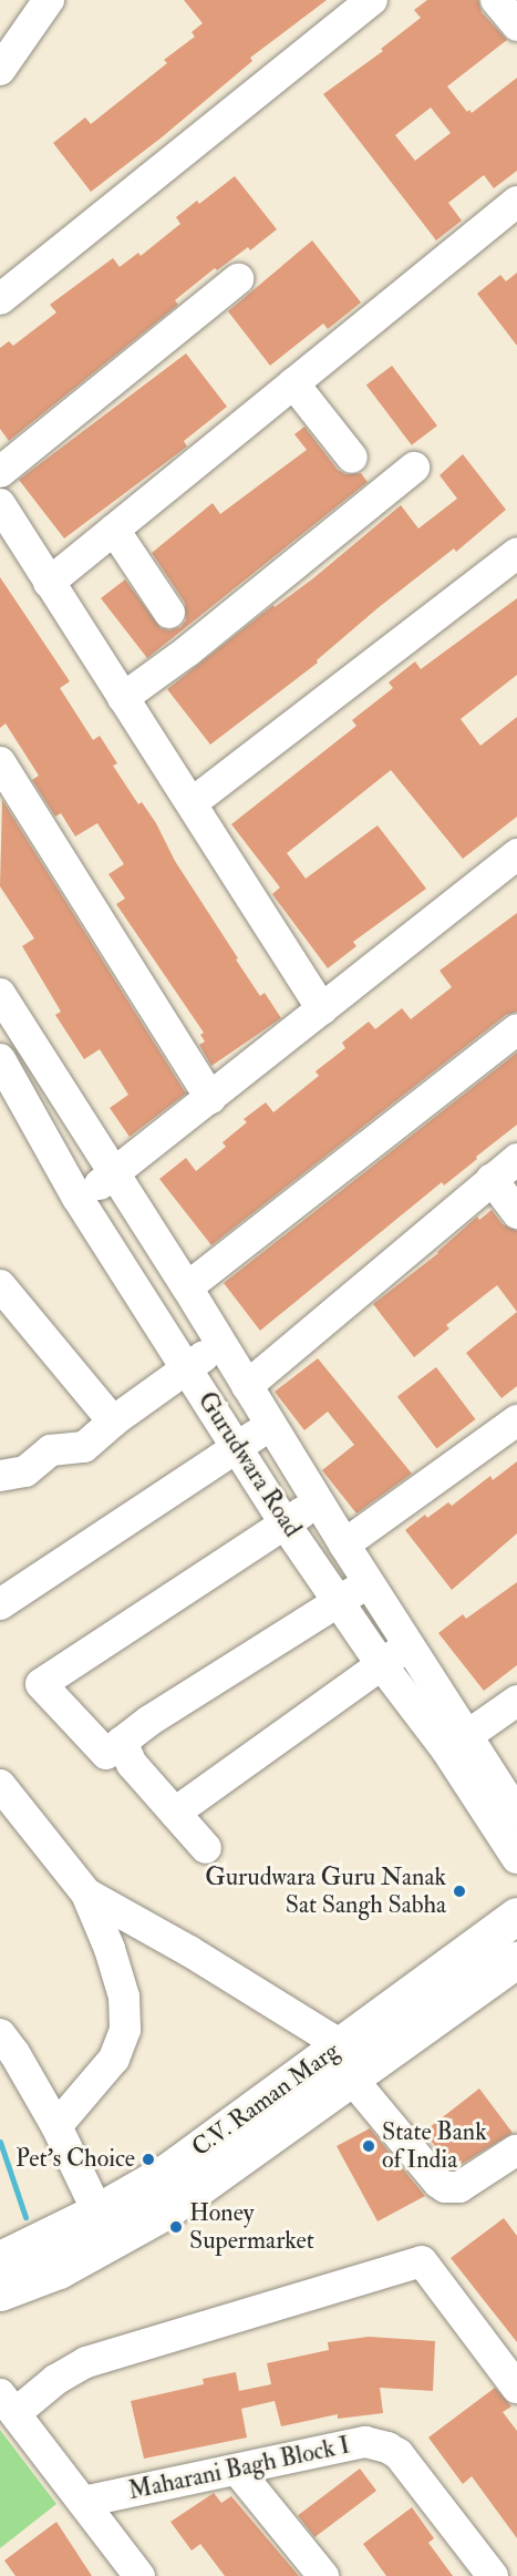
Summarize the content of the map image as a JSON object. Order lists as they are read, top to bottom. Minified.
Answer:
{"streets":{"main road":["C.V. Raman Marg"],"street":["Gurudwara Road","Maharani Bagh Block I"]},"places":["Gurudwara Guru Nanak Sat Sangh Sabha","State Bank of India","Pet's Choice","Honey Supermarket"]}
